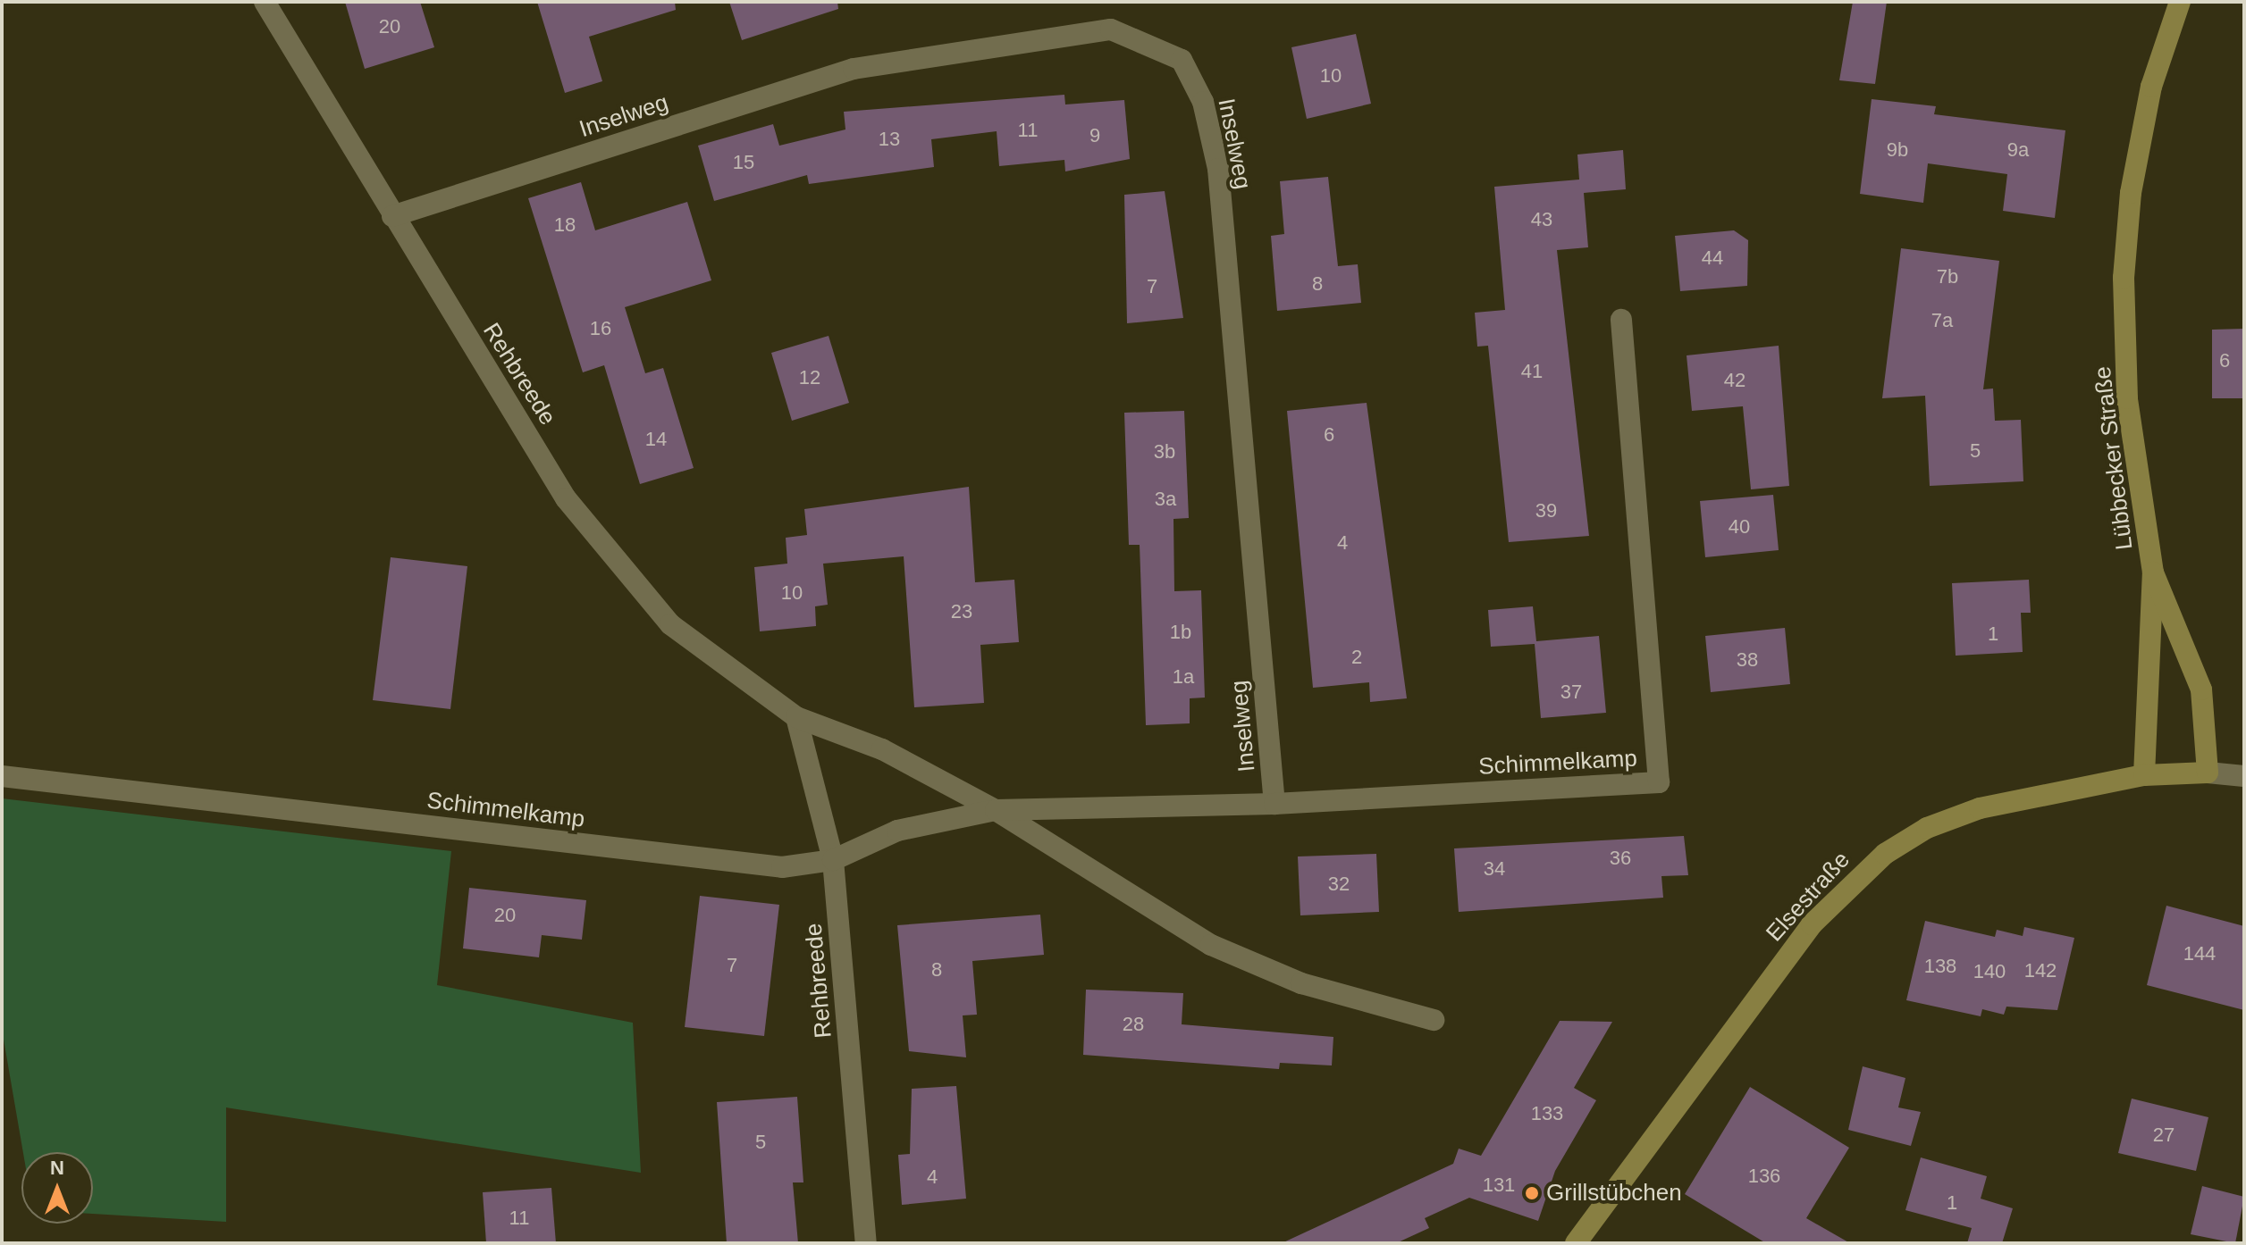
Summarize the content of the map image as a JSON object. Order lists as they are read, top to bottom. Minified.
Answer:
{"streets":{"main road":["Lübbecker Straße","Elsestraße"],"street":["Inselweg","Rehbreede","Schimmelkamp"]},"crossings":[["Inselweg","Rehbreede"],["Inselweg","Schimmelkamp"],["Rehbreede","Schimmelkamp"],["Lübbecker Straße","Elsestraße"]],"places":["Grillstübchen"],"house_numbers":["20","10","11","9","13","9b","9a","15","43","18","44","7b","8","7","7a","16","6","41","12","42","6","14","5","3b","3a","39","40","4","10","23","1b","1","2","38","1a","37","36","34","32","20","144","7","138","8","142","140","28","133","27","5","136","4","131","1","11"],"north":"top"}
